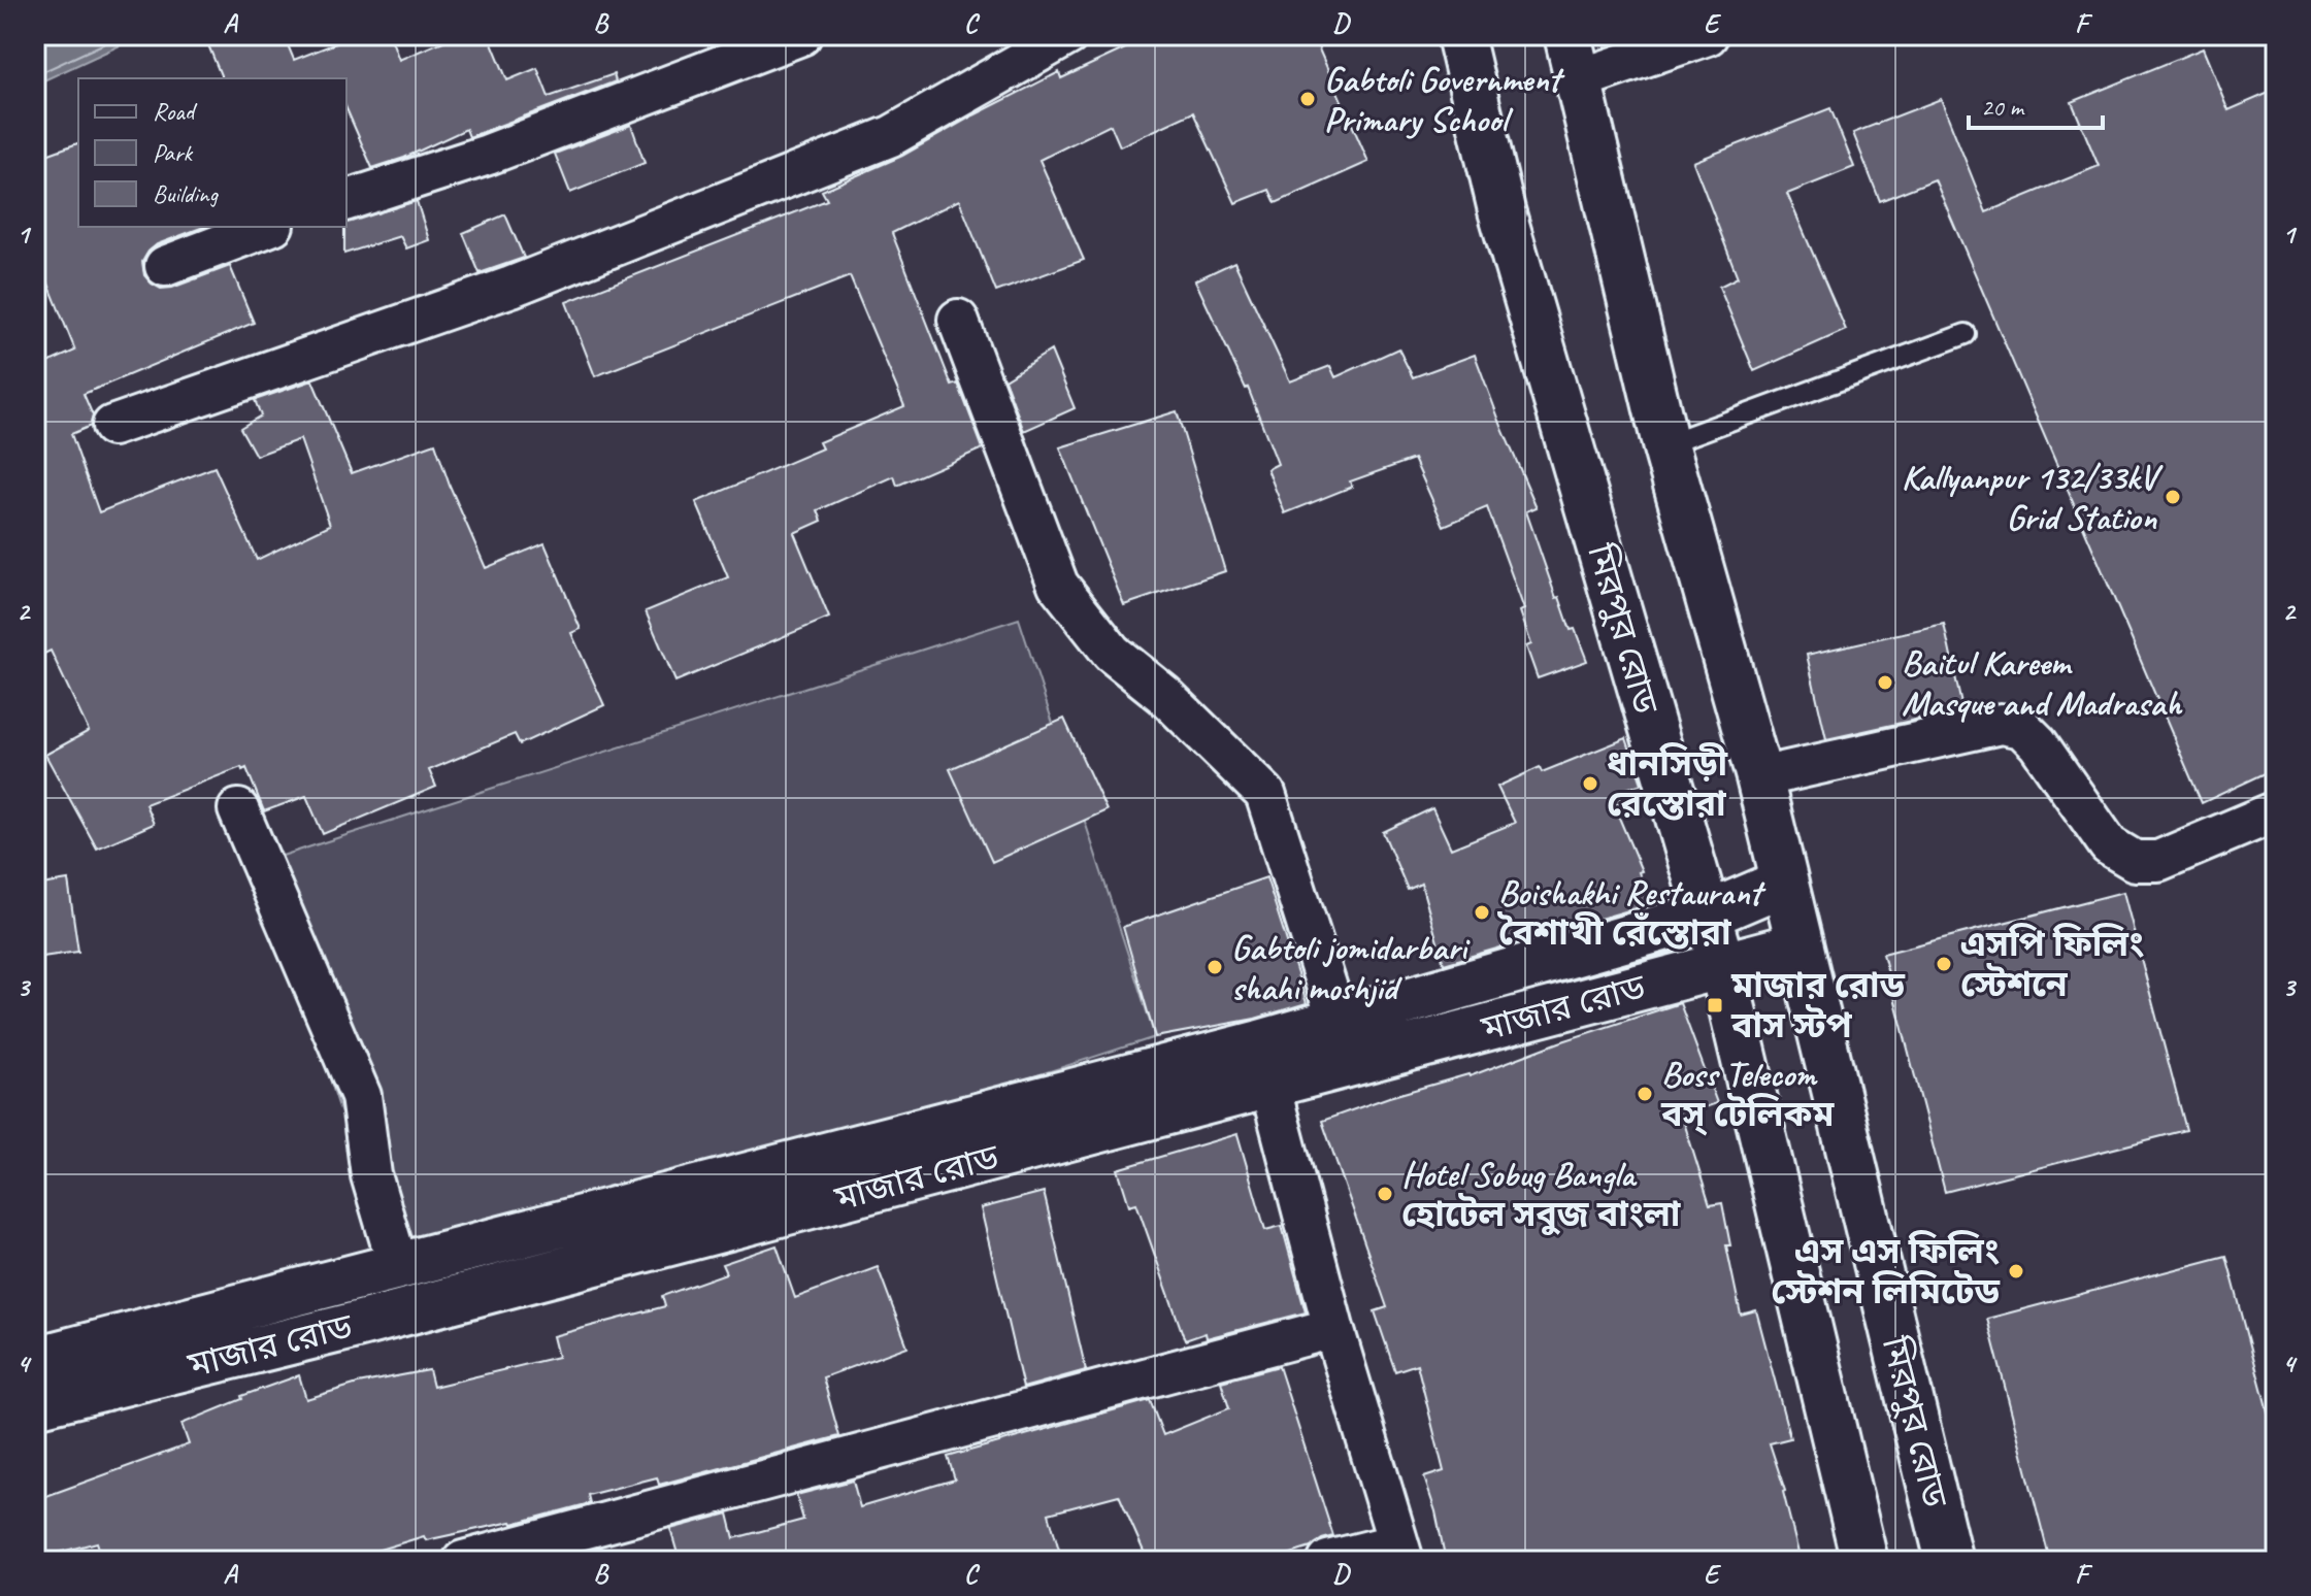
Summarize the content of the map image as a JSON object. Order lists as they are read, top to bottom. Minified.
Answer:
{"streets":{"main road":["মিরপুর রোড","মাজার রোড"]},"crossings":[["মিরপুর রোড","মাজার রোড"]],"places":{"other":["Gabtoli Government Primary School","Kallyanpur 132/33kV Grid Station","Baitul Kareem Masque and Madrasah","ধানসিড়ী রেস্তোরা","Boishakhi Restaurant বৈশাখী রেঁস্তোরা","এসপি ফিলিং স্টেশনে","Gabtoli jomidarbari shahi moshjid","Boss Telecom বস্ টেলিকম","Hotel Sobug Bangla হোটেল সবুজ বাংলা","এস এস ফিলিং স্টেশন লিমিটেড"],"transit":["মাজার রোড বাস স্টপ"]},"legend":["Road","Park","Building"],"scale_bar":"20 m","grid":{"columns":["A","B","C","D","E","F"],"rows":["1","2","3","4"]}}
